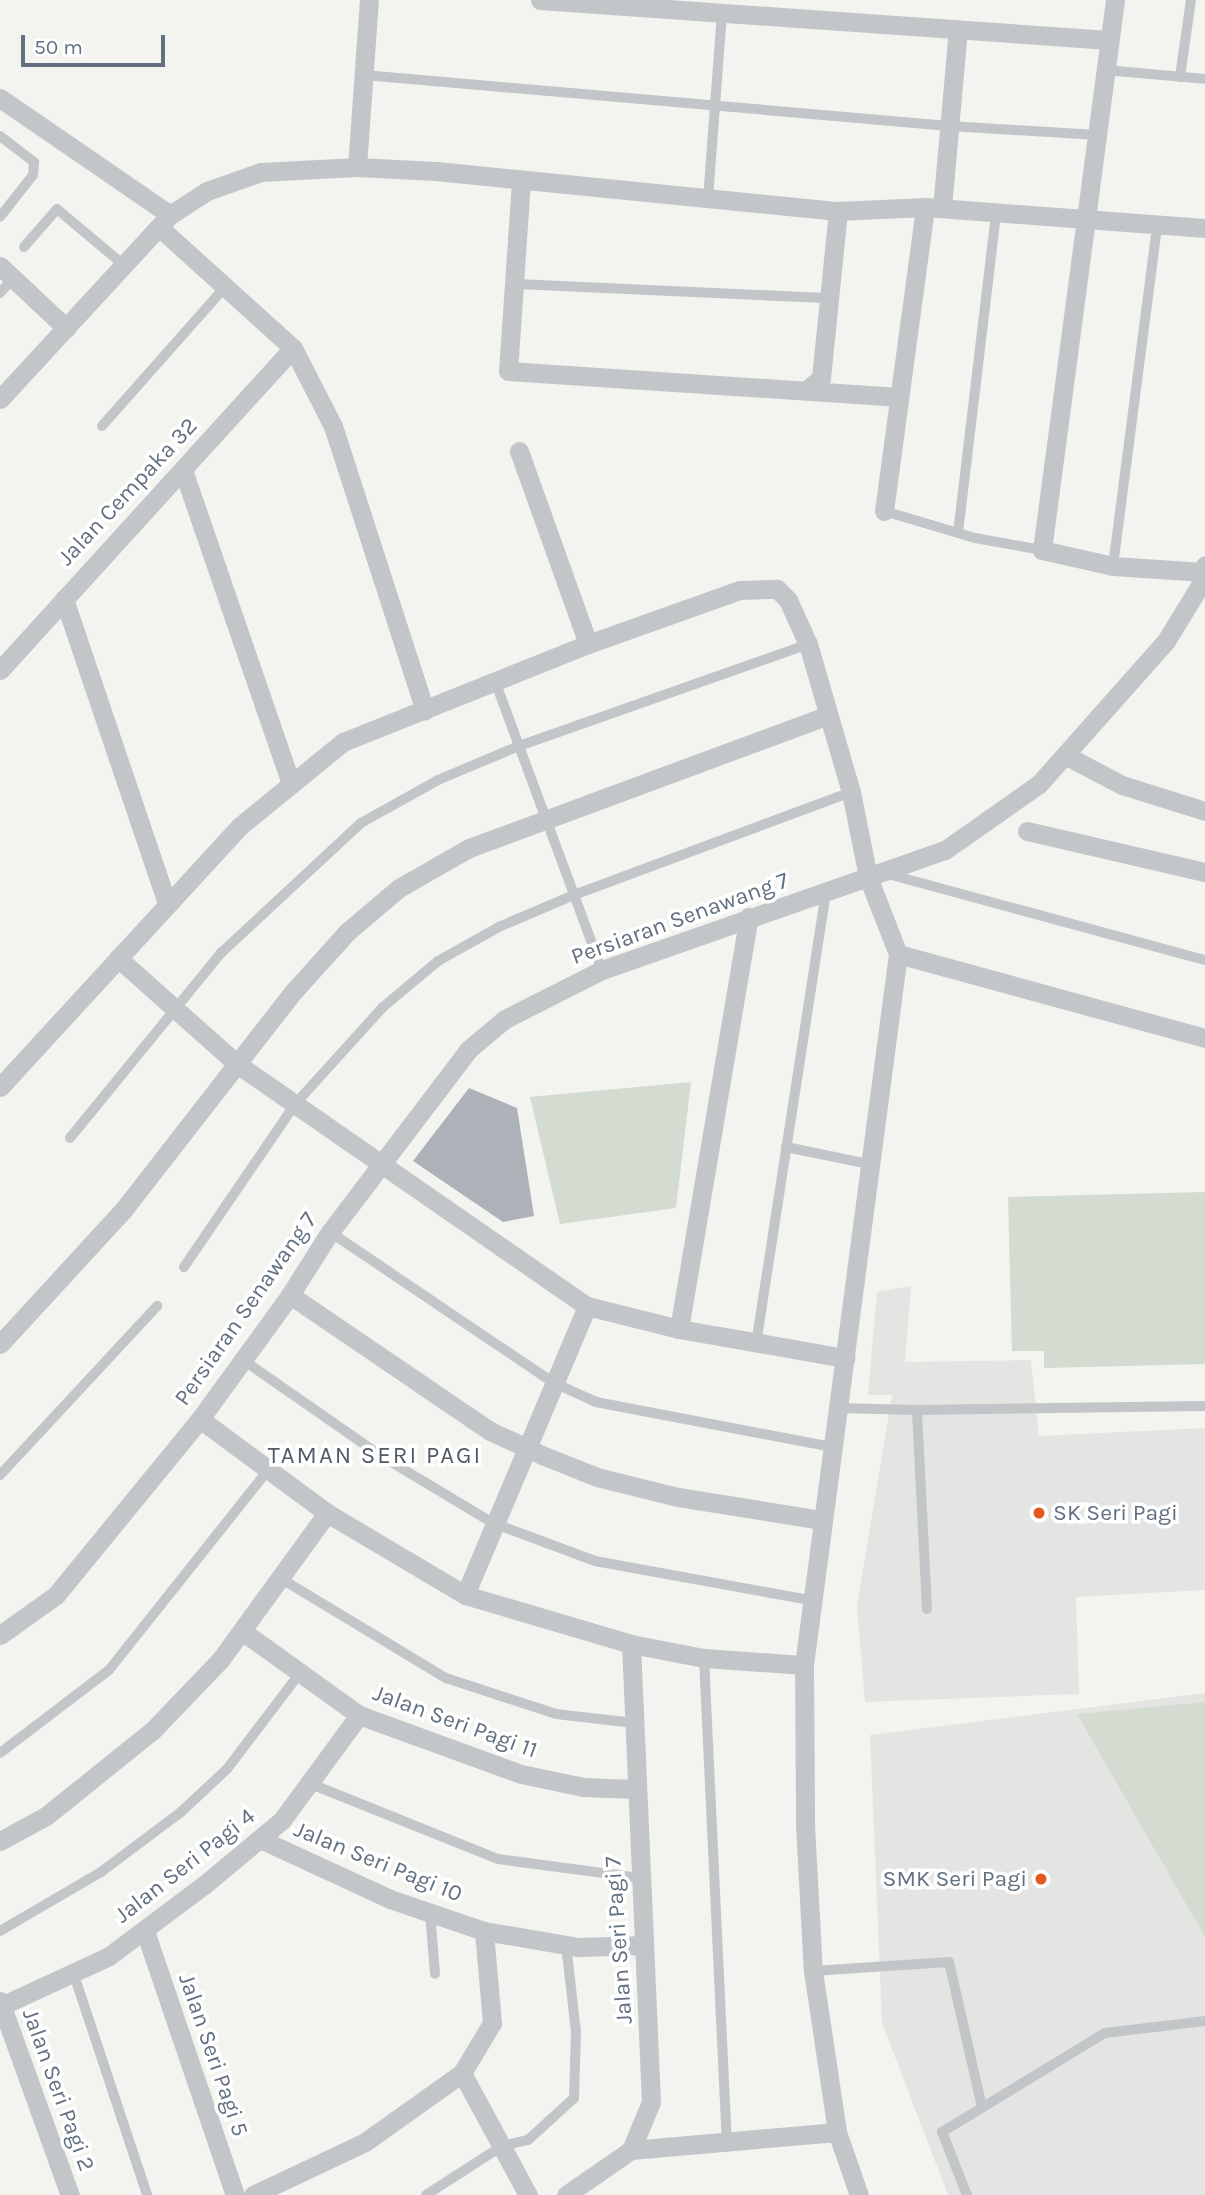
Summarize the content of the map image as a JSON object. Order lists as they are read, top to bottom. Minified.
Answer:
{"streets":{"street":["Jalan Cempaka 32","Persiaran Senawang 7","Jalan Seri Pagi 11","Jalan Seri Pagi 10","Jalan Seri Pagi 4","Jalan Seri Pagi 7","Jalan Seri Pagi 5","Jalan Seri Pagi 2"]},"crossings":[["Jalan Seri Pagi 11","Jalan Seri Pagi 4"],["Jalan Seri Pagi 11","Jalan Seri Pagi 7"],["Jalan Seri Pagi 10","Jalan Seri Pagi 4"],["Jalan Seri Pagi 10","Jalan Seri Pagi 7"],["Jalan Seri Pagi 4","Jalan Seri Pagi 5"],["Jalan Seri Pagi 4","Jalan Seri Pagi 2"]],"districts":["TAMAN SERI PAGI"],"places":["SK Seri Pagi","SMK Seri Pagi"],"scale_bar":"50 m"}
